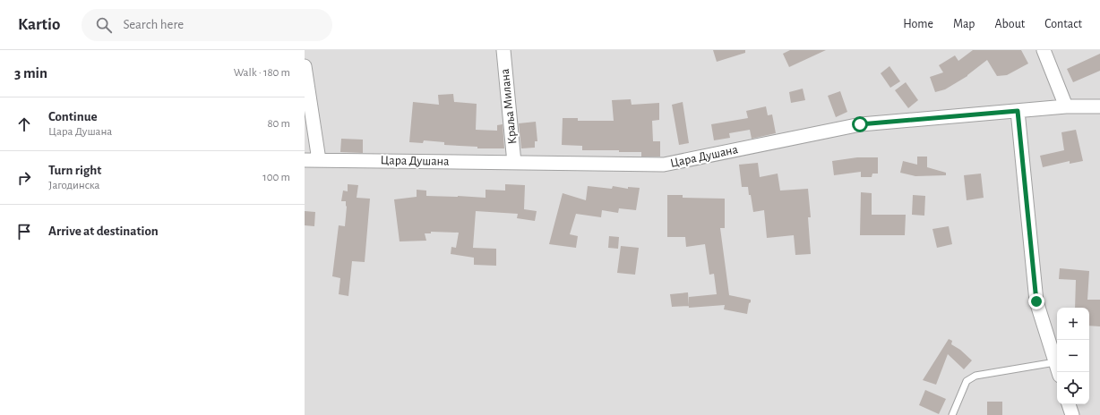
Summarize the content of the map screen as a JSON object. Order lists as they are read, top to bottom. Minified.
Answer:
{"streets":{"street":["Краља Милана","Цара Душана"]},"crossings":[["Краља Милана","Цара Душана"]],"page":{"header":"Kartio","search":"Search here","nav":["Home","Map","About","Contact"],"heading":["3 min","Walk · 180 m"],"list":[["Continue","Цара Душана","80 m"],["Turn right","Јагодинска","100 m"],"Arrive at destination"],"map_buttons":["+","−"]}}
